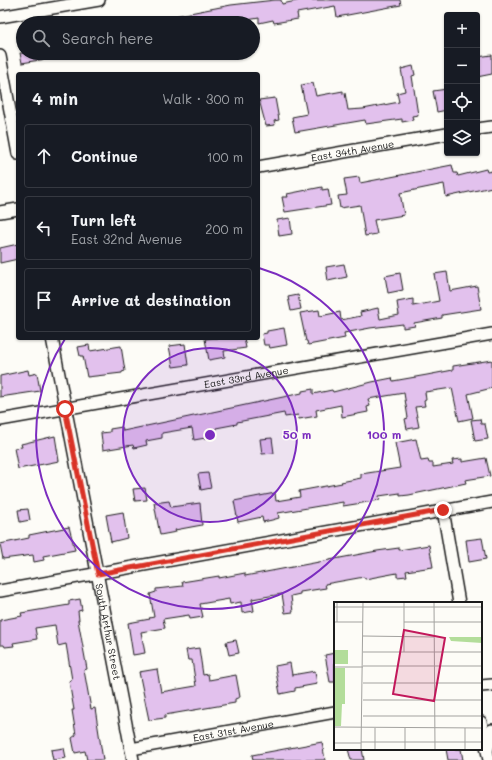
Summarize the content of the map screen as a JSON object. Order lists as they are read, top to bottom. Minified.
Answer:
{"streets":{"street":["East 34th Avenue","East 33rd Avenue","South Arthur Street","East 31st Avenue"]},"crossings":[["East 33rd Avenue","South Arthur Street"],["South Arthur Street","East 31st Avenue"]],"page":{"map_buttons":["+","−"],"search":"Search here","heading":["4 min","Walk · 300 m"],"list":[["Continue","100 m"],["Turn left","East 32nd Avenue","200 m"],"Arrive at destination"]},"rings":["50 m","100 m"]}
